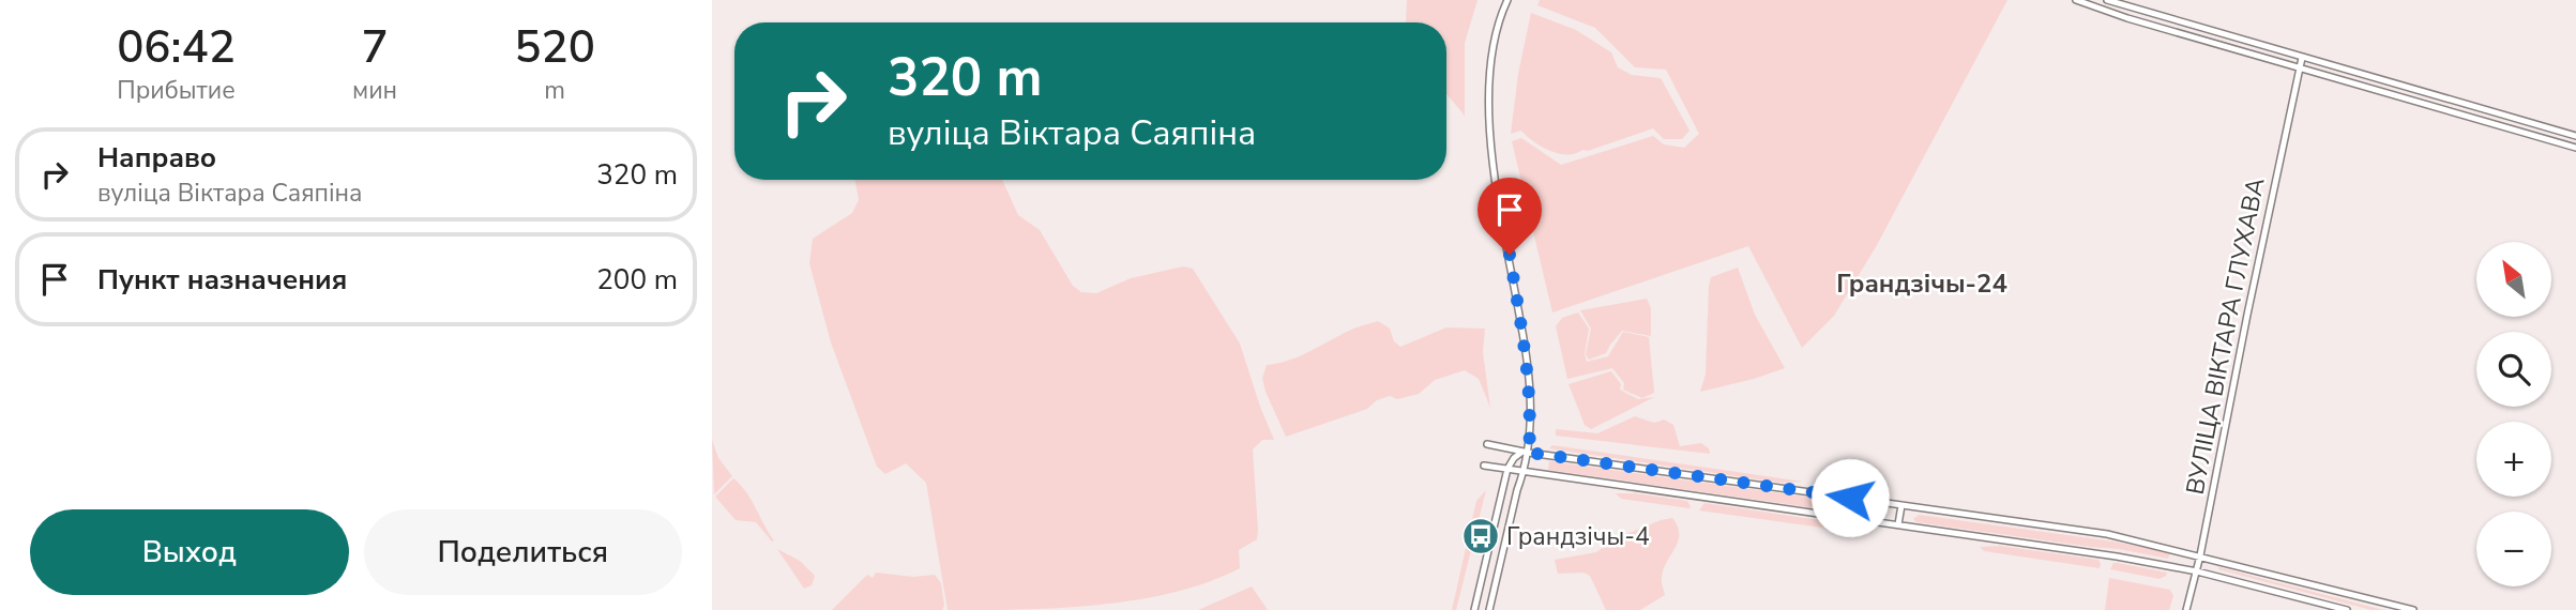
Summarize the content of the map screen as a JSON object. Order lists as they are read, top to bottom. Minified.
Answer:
{"streets":{"street":["ВУЛІЦА ВІКТАРА ГЛУХАВА"]},"districts":["Грандзічы-24"],"places":{"bus stop":["Грандзічы-4"]},"north":"top left","page":{"eta":["06:42","Прибытие","7","мин","520","m"],"turn":["320 m","вуліца Віктара Саяпіна"],"list":[{"name":"Направо","note":"вуліца Віктара Саяпіна","value":"320 m"},{"name":"Пункт назначения","value":"200 m"}],"map_buttons":["+","−"],"buttons":["Выход","Поделиться"]}}
